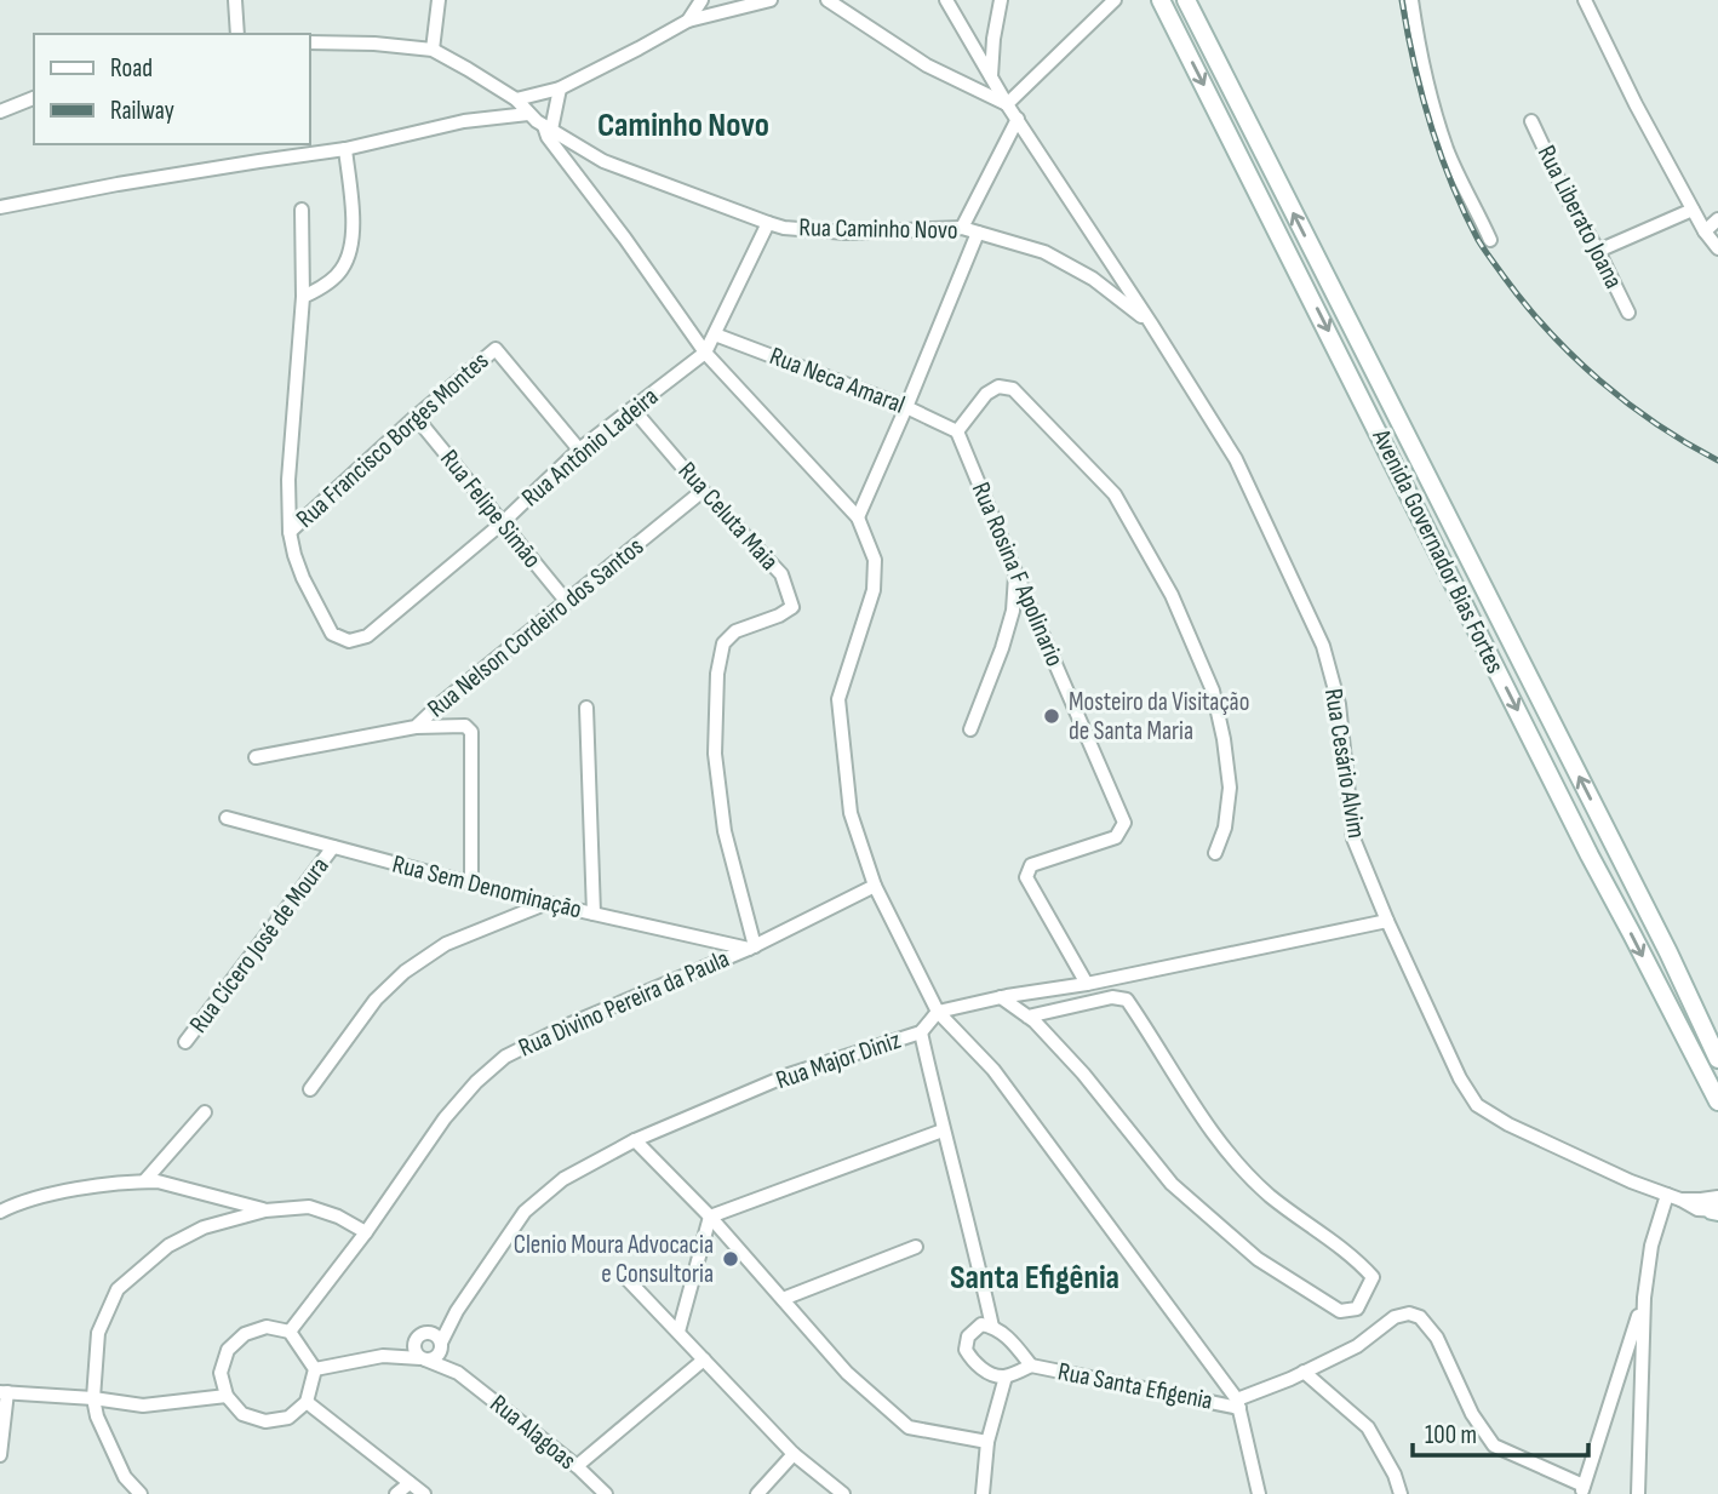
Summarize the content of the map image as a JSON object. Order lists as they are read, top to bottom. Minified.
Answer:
{"streets":{"main road":["Avenida Governador Bias Fortes"],"street":["Rua Liberato Joana","Rua Caminho Novo","Rua Neca Amaral","Rua Francisco Borges Montes","Rua Antônio Ladeira","Rua Felipe Simão","Rua Celuta Maia","Rua Rosina F Apolinario","Rua Nelson Cordeiro dos Santos","Rua Cesário Alvim","Rua Sem Denominação","Rua Cícero José de Moura","Rua Divino Pereira da Paula","Rua Major Diniz","Rua Santa Efigenia","Rua Alagoas"]},"crossings":[["Rua Caminho Novo","Rua Antônio Ladeira"],["Rua Caminho Novo","Rua Cesário Alvim"],["Rua Neca Amaral","Rua Antônio Ladeira"],["Rua Neca Amaral","Rua Rosina F Apolinario"],["Rua Francisco Borges Montes","Rua Antônio Ladeira"],["Rua Francisco Borges Montes","Rua Felipe Simão"],["Rua Antônio Ladeira","Rua Felipe Simão"],["Rua Antônio Ladeira","Rua Celuta Maia"],["Rua Felipe Simão","Rua Nelson Cordeiro dos Santos"],["Rua Celuta Maia","Rua Nelson Cordeiro dos Santos"],["Rua Celuta Maia","Rua Sem Denominação"],["Rua Celuta Maia","Rua Divino Pereira da Paula"],["Rua Sem Denominação","Rua Cícero José de Moura"],["Rua Sem Denominação","Rua Divino Pereira da Paula"],["Rua Divino Pereira da Paula","Rua Alagoas"],["Rua Major Diniz","Rua Alagoas"]],"districts":["Caminho Novo","Santa Efigênia"],"places":["Mosteiro da Visitação de Santa Maria","Clenio Moura Advocacia e Consultoria"],"legend":["Road","Railway"],"scale_bar":"100 m"}
